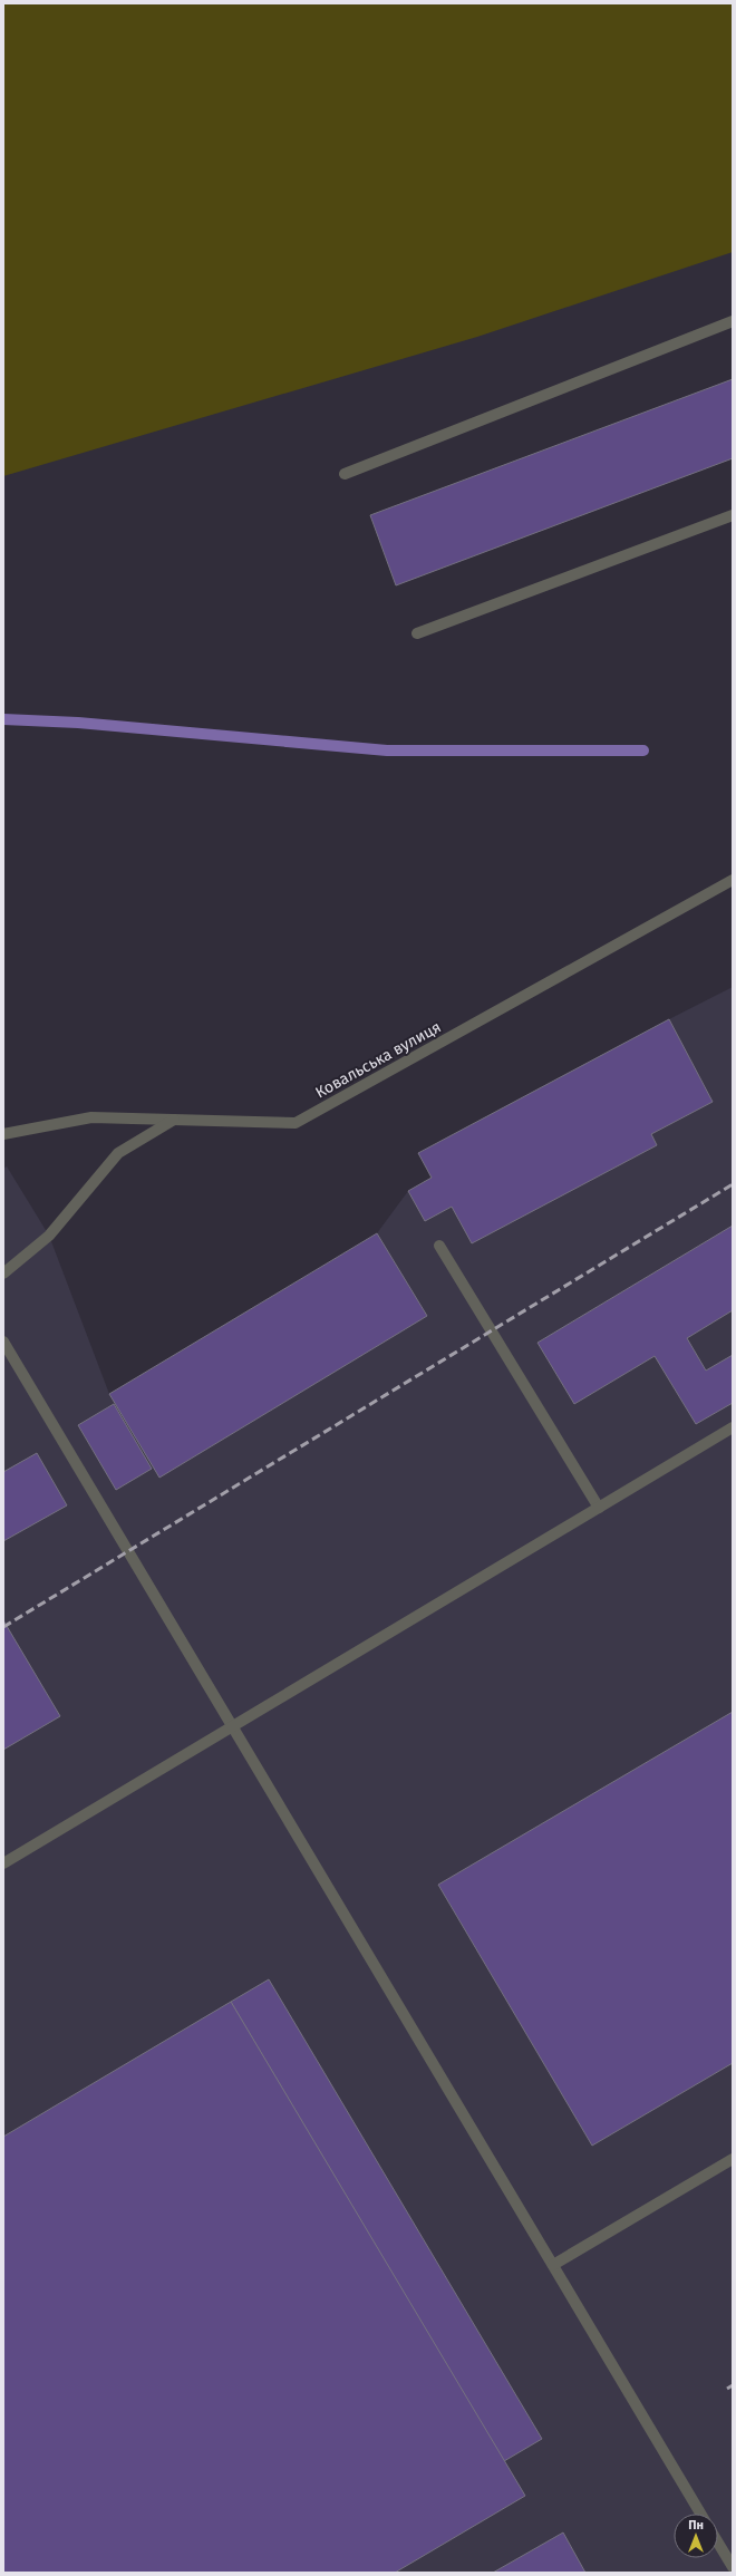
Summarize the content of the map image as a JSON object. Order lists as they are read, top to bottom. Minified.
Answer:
{"streets":{"street":["Ковальська вулиця"]},"north":"top"}
